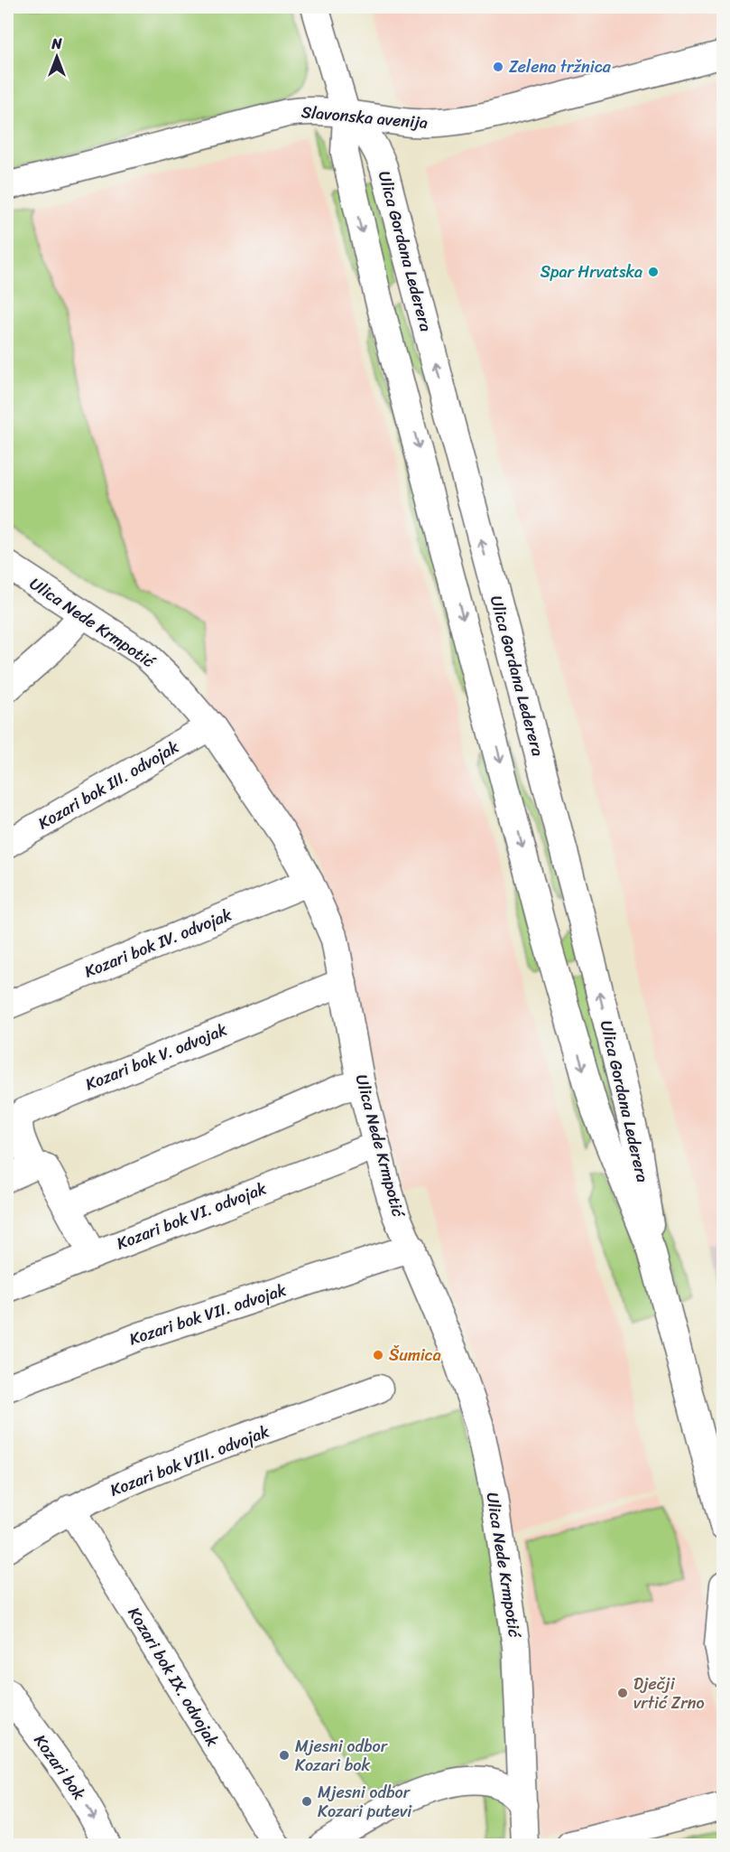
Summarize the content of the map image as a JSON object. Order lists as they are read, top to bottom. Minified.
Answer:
{"streets":{"street":["Slavonska avenija","Ulica Gordana Lederera","Ulica Nede Krmpotić","Kozari bok III. odvojak","Kozari bok IV. odvojak","Kozari bok V. odvojak","Kozari bok VI. odvojak","Kozari bok VII. odvojak","Kozari bok VIII. odvojak","Kozari bok IX. odvojak","Kozari bok"]},"crossings":[["Slavonska avenija","Ulica Gordana Lederera"],["Ulica Nede Krmpotić","Kozari bok III. odvojak"],["Ulica Nede Krmpotić","Kozari bok IV. odvojak"],["Ulica Nede Krmpotić","Kozari bok V. odvojak"],["Ulica Nede Krmpotić","Kozari bok VI. odvojak"],["Ulica Nede Krmpotić","Kozari bok VII. odvojak"],["Kozari bok VIII. odvojak","Kozari bok IX. odvojak"]],"one_way":["Kozari bok"],"places":["Zelena tržnica","Spar Hrvatska","Šumica","Dječji vrtić Zrno","Mjesni odbor Kozari bok","Mjesni odbor Kozari putevi"],"north":"top"}
